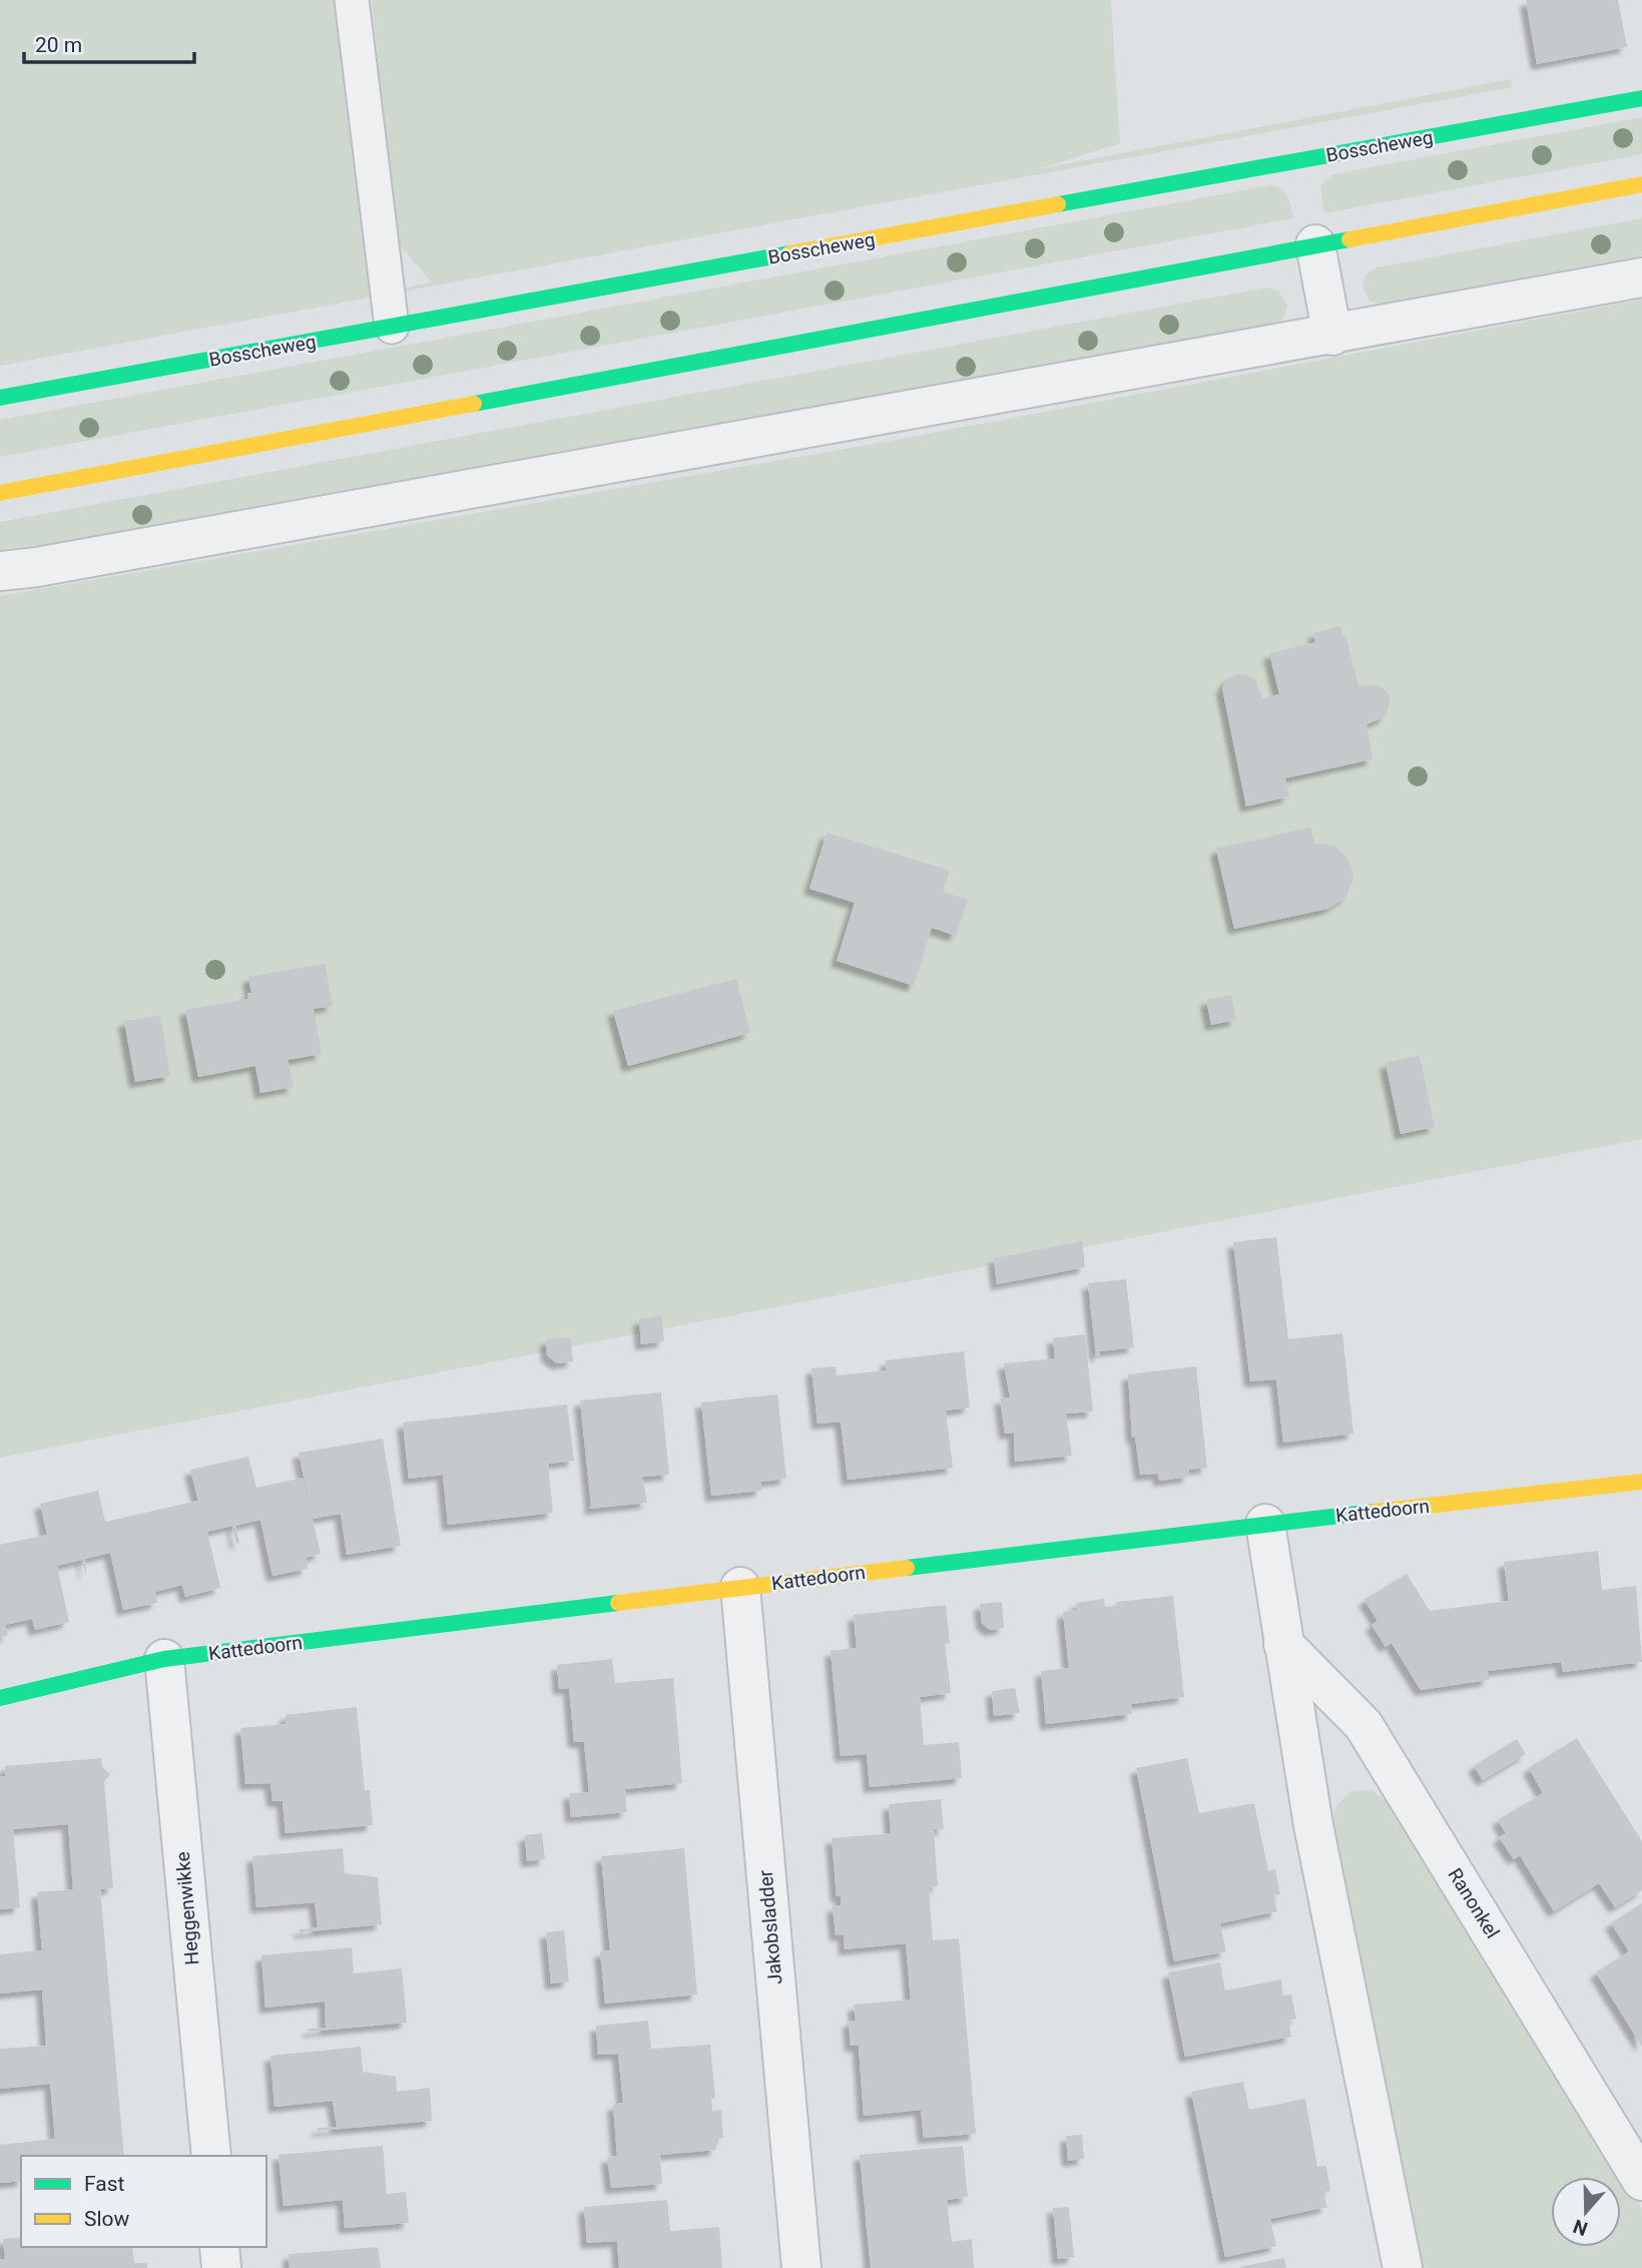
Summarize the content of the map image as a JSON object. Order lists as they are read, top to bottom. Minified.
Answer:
{"streets":{"street":["Bosscheweg","Kattedoorn","Ranonkel","Heggenwikke","Jakobsladder"]},"crossings":[["Kattedoorn","Heggenwikke"],["Kattedoorn","Jakobsladder"]],"legend":["Fast","Slow"],"scale_bar":"20 m","north":"bottom"}
